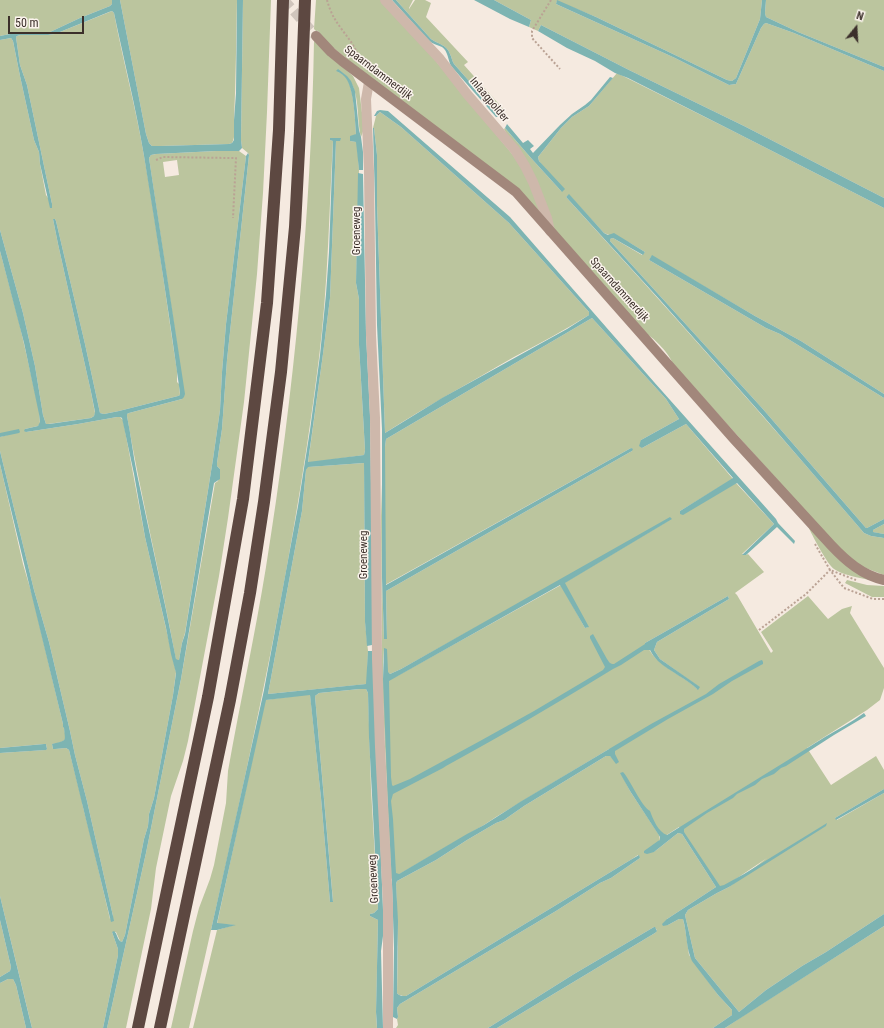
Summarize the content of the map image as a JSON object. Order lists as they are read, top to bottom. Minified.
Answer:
{"streets":{"street":["Spaarndammerdijk","Inlaagpolder","Groeneweg"]},"crossings":[["Spaarndammerdijk","Inlaagpolder"],["Spaarndammerdijk","Groeneweg"]],"scale_bar":"50 m","north":"top"}
